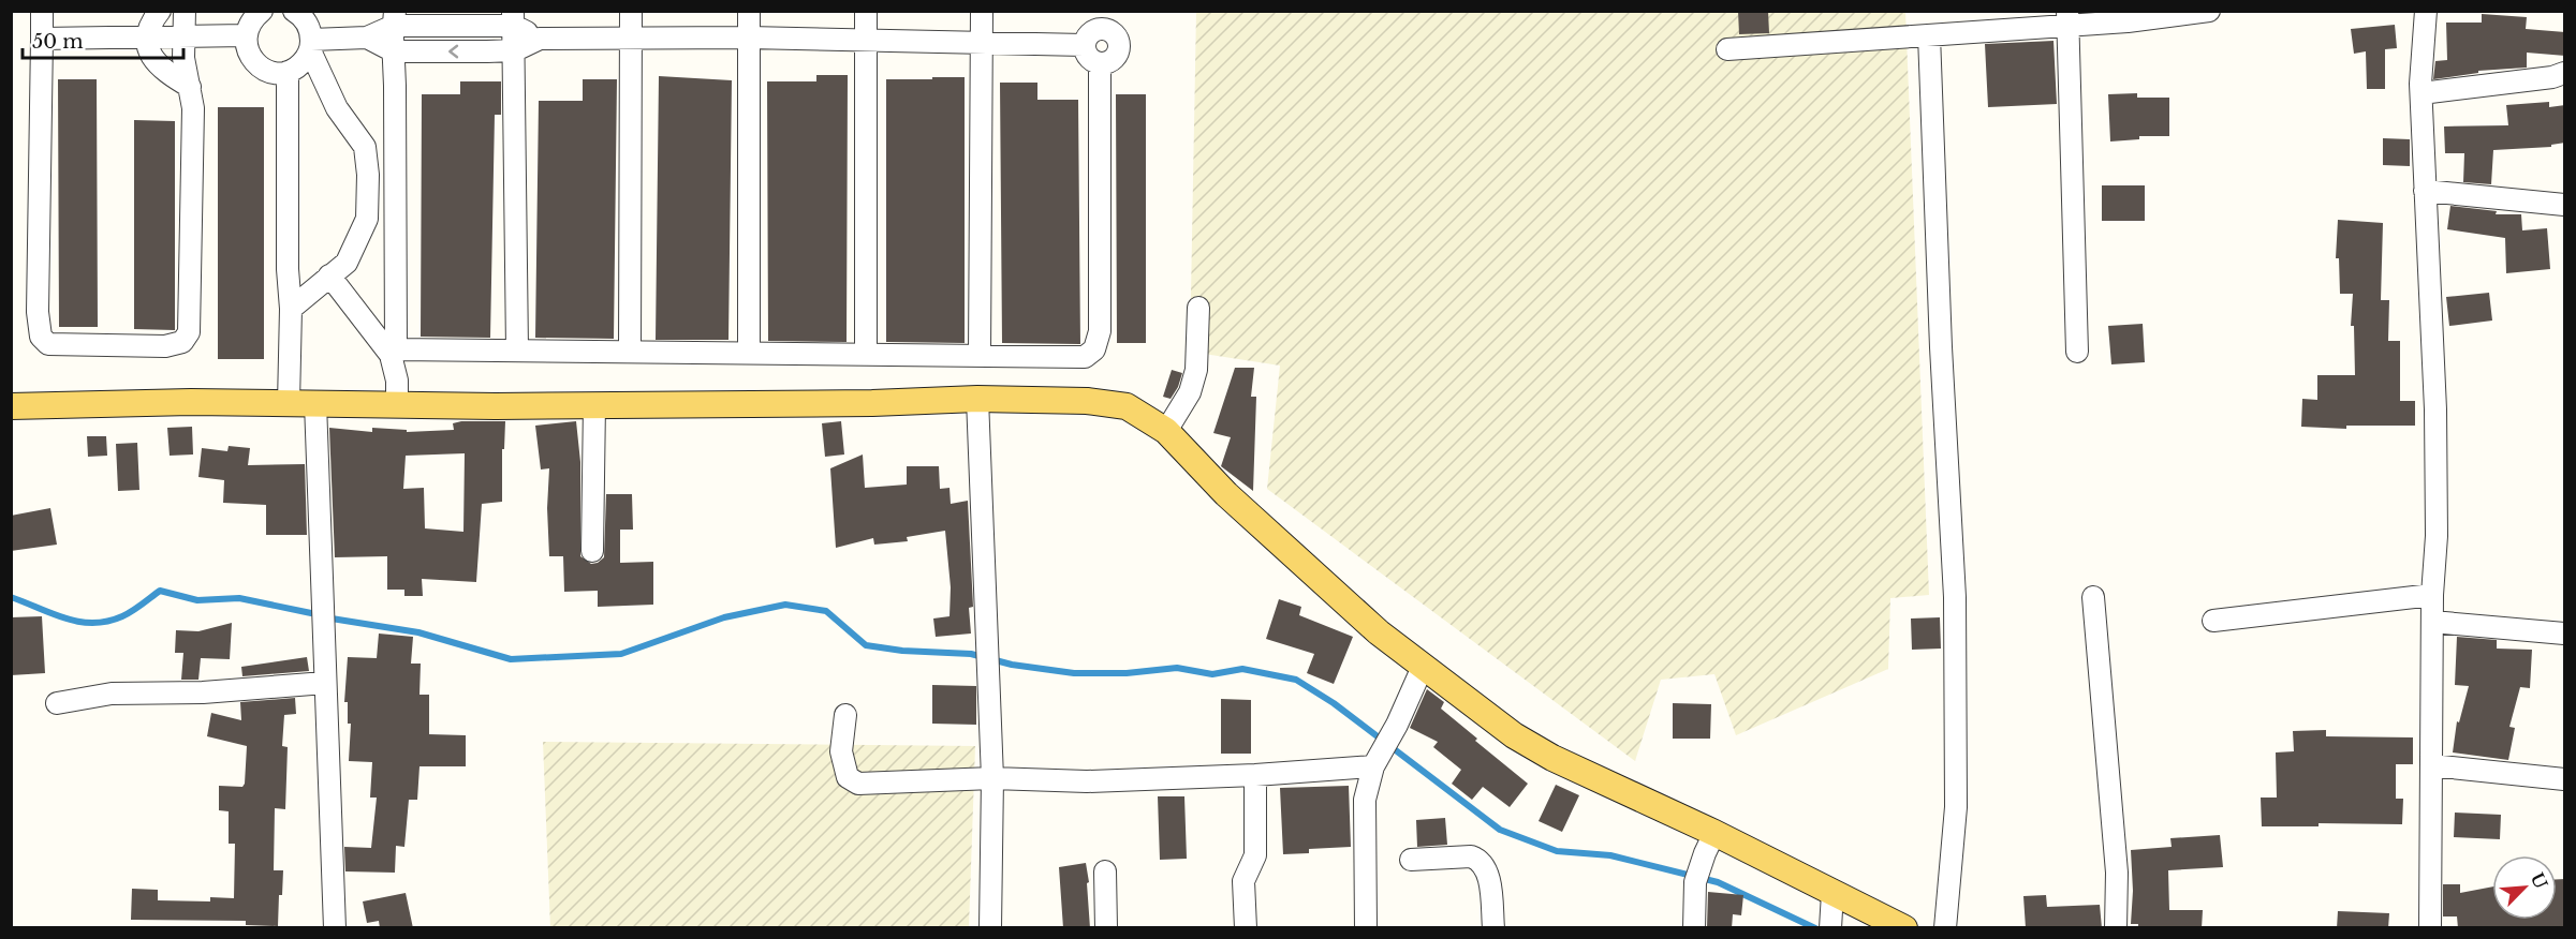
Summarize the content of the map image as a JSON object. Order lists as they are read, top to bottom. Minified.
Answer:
{"scale_bar":"50 m","north":"top right"}
